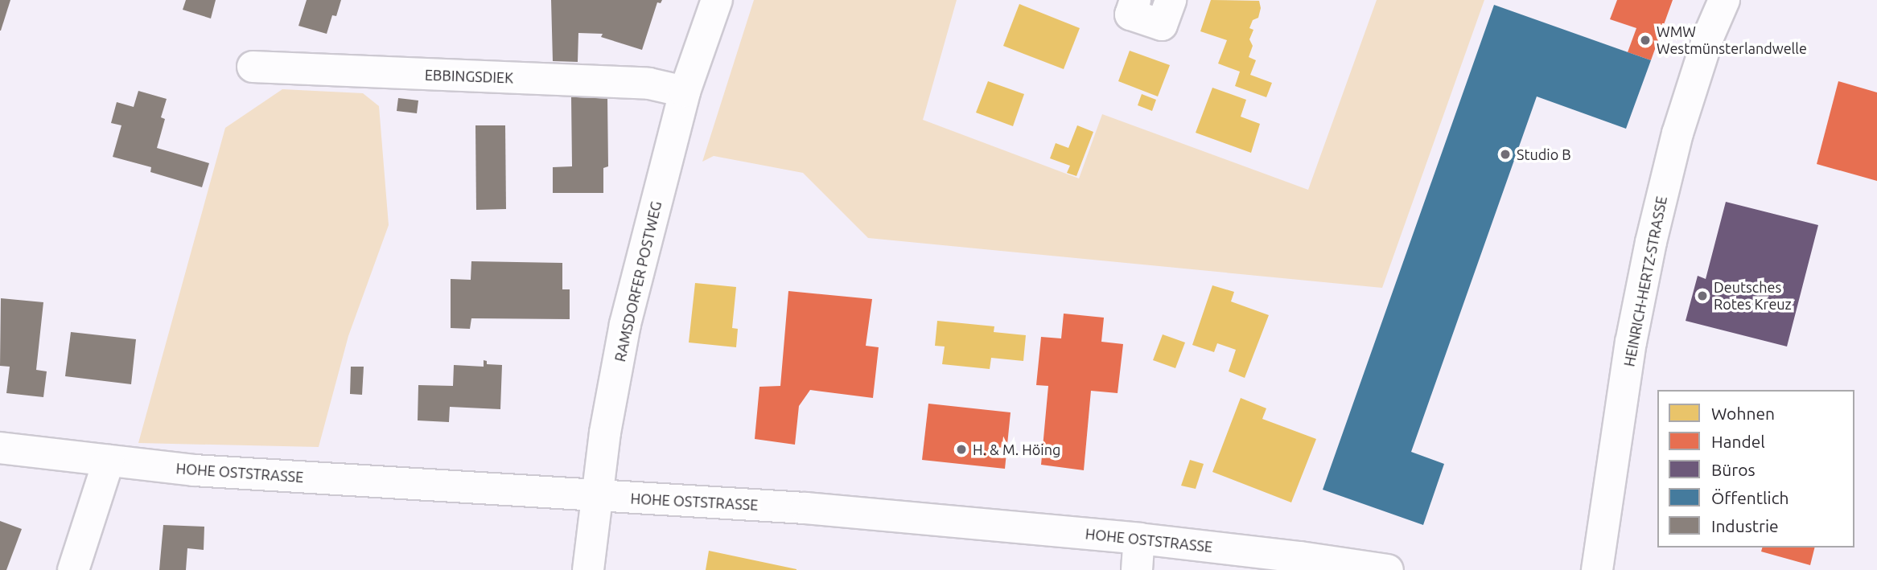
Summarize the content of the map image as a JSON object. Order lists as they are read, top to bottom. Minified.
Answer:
{"streets":{"street":["EBBINGSDIEK","RAMSDORFER POSTWEG","HEINRICH-HERTZ-STRASSE","HOHE OSTSTRASSE"]},"crossings":[["EBBINGSDIEK","RAMSDORFER POSTWEG"],["RAMSDORFER POSTWEG","HOHE OSTSTRASSE"]],"places":["WMW Westmünsterlandwelle","Studio B","Deutsches Rotes Kreuz","H. & M. Höing"],"legend":["Wohnen","Handel","Büros","Öffentlich","Industrie"]}
